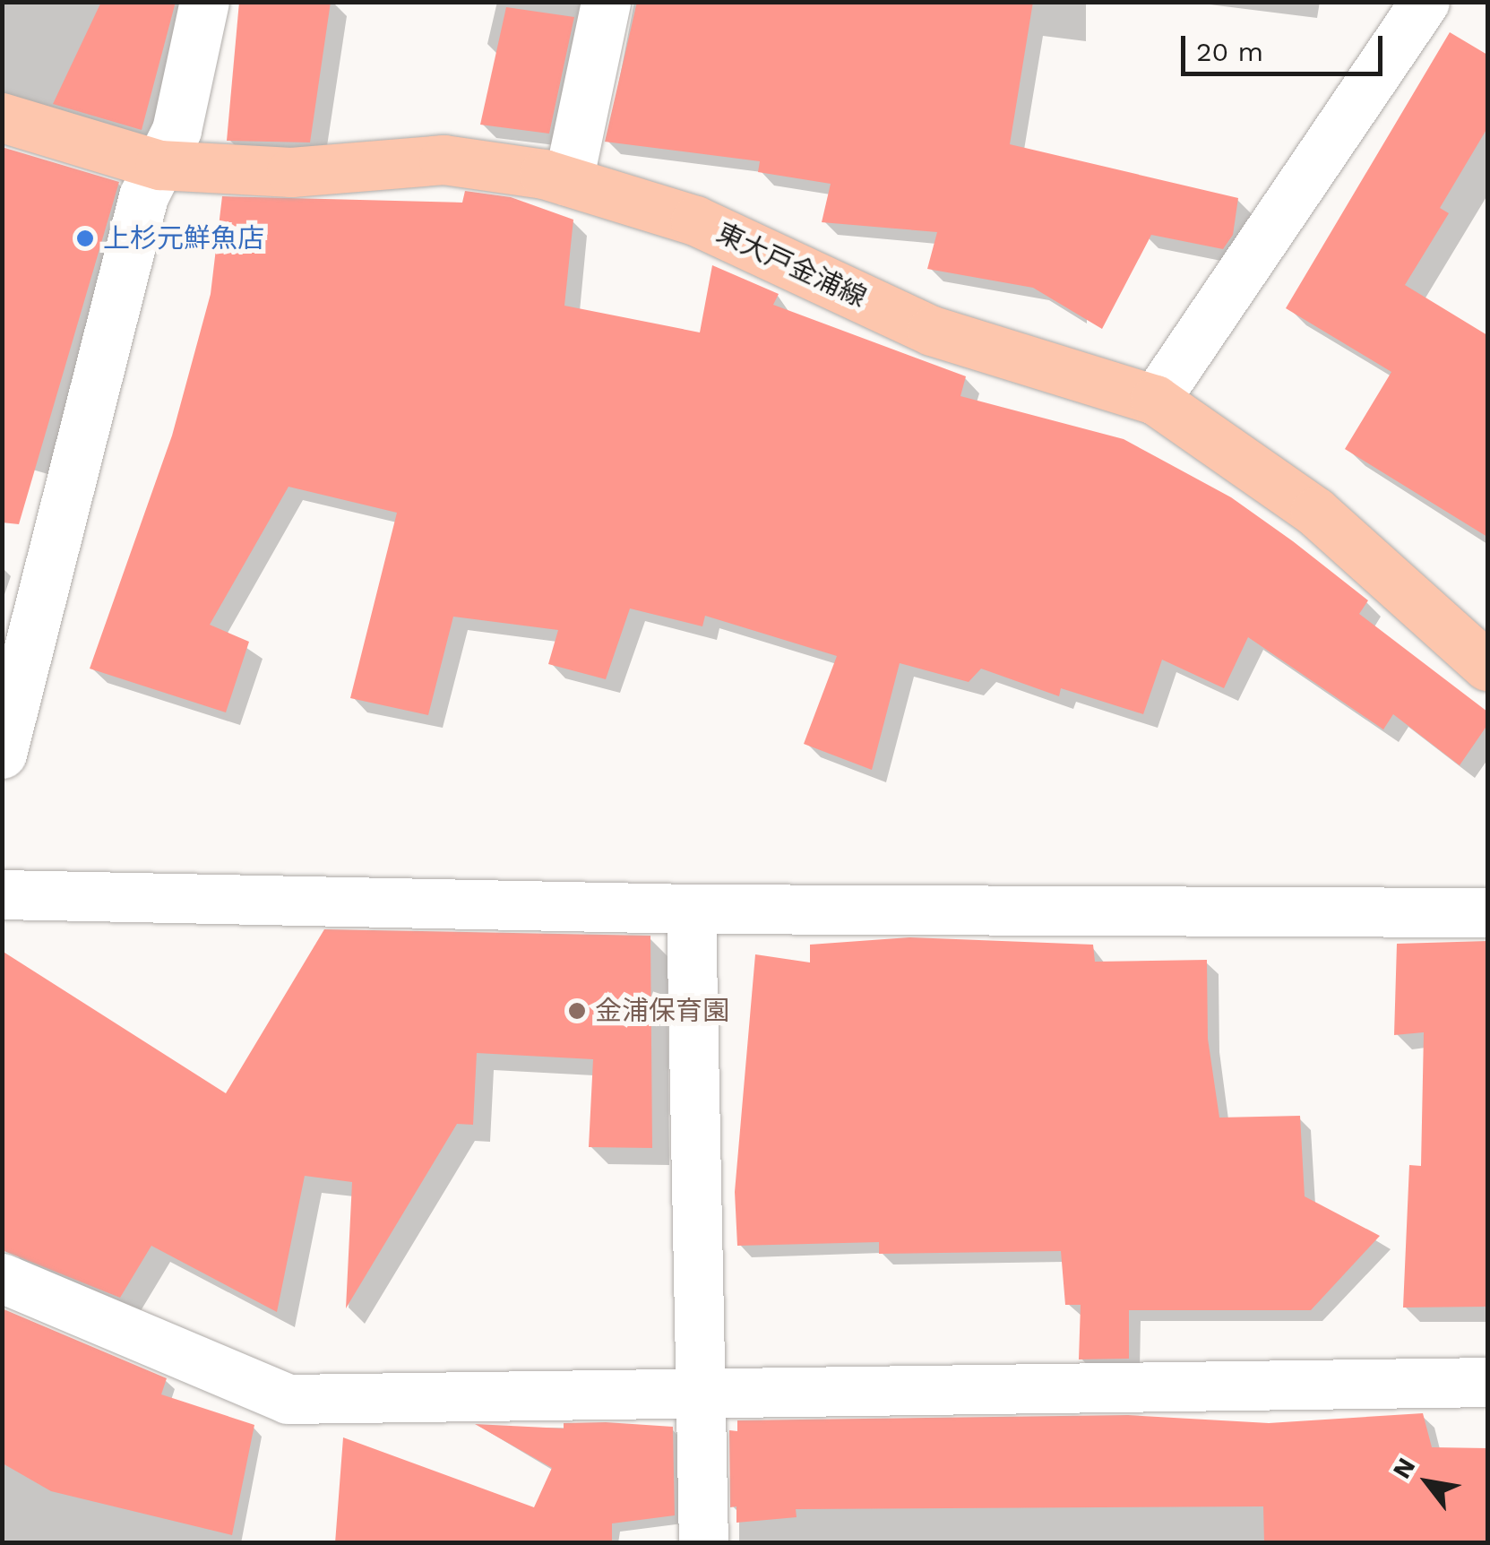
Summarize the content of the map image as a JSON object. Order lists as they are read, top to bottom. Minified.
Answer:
{"streets":{"main road":["東大戸金浦線"]},"places":["上杉元鮮魚店","金浦保育園"],"scale_bar":"20 m","north":"top left"}
